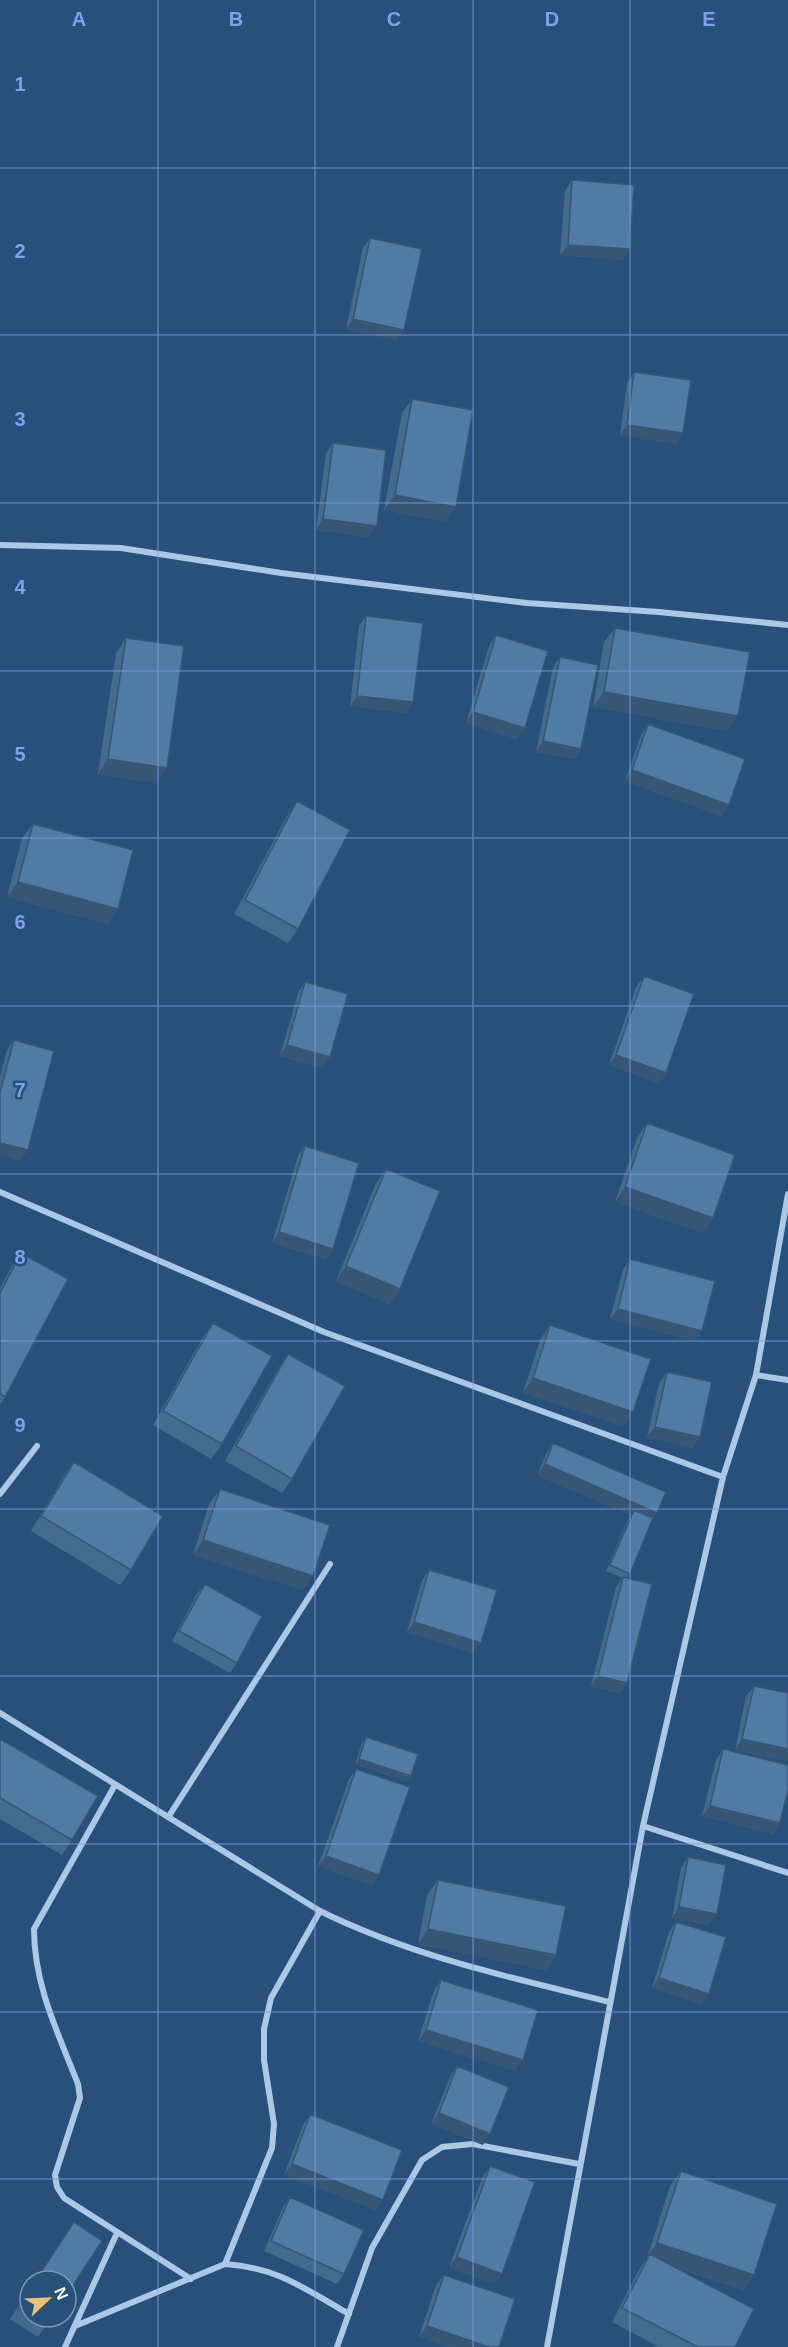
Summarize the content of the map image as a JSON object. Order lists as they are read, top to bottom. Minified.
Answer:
{"north":"top right","grid":{"columns":["A","B","C","D","E"],"rows":["1","2","3","4","5","6","7","8","9"]}}
